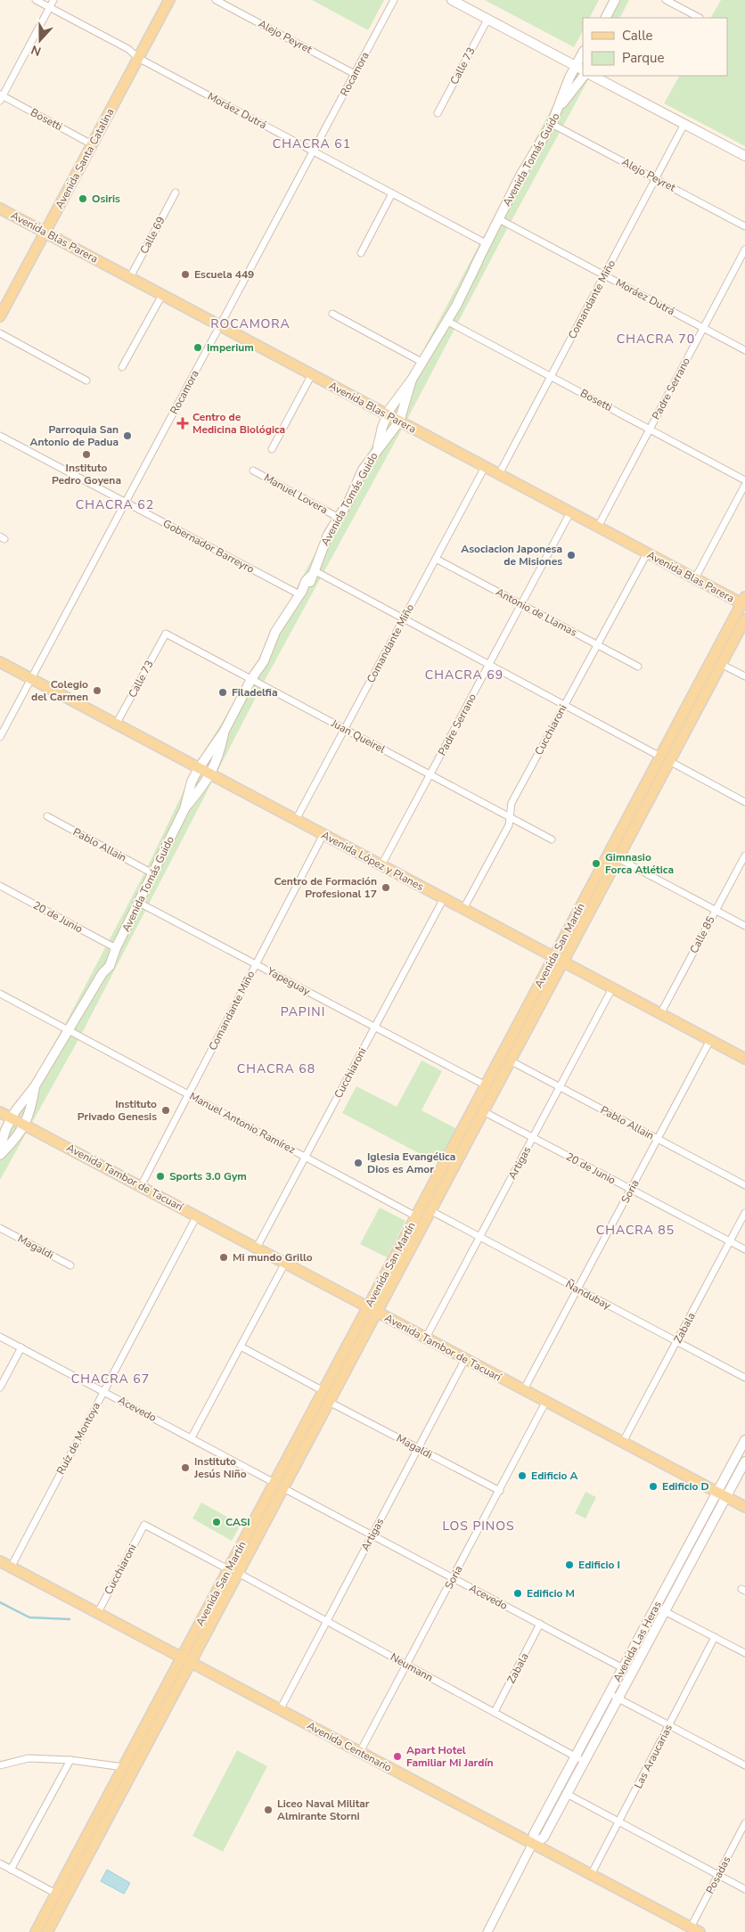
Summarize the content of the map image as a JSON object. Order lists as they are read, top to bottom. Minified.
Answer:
{"streets":{"main road":["Avenida Santa Catalina","Avenida Tomás Guido","Avenida Blas Parera","Avenida López y Planes","Avenida San Martín","Avenida Tambor de Tacuarí","Avenida Las Heras","Avenida Centenario"],"street":["Alejo Peyret","Calle 73","Rocamora","Moráez Dutrá","Bosetti","Calle 69","Comandante Miño","Padre Serrano","Manuel Lovera","Gobernador Barreyro","Antonio de Llamas","Cucchiaroni","Juan Queirel","Pablo Allain","20 de Junio","Calle 85","Yapeguay","Manuel Antonio Ramírez","Artigas","Soria","Magaldi","Ñandubay","Zabala","Acevedo","Ruíz de Montoya","Neumann","Las Araucarias","Posadas"]},"crossings":[["Alejo Peyret","Rocamora"],["Alejo Peyret","Avenida Tomás Guido"],["Alejo Peyret","Comandante Miño"],["Calle 73","Juan Queirel"],["Calle 73","Avenida López y Planes"],["Rocamora","Moráez Dutrá"],["Rocamora","Avenida Blas Parera"],["Rocamora","Gobernador Barreyro"],["Rocamora","Avenida López y Planes"],["Moráez Dutrá","Avenida Santa Catalina"],["Moráez Dutrá","Avenida Tomás Guido"],["Moráez Dutrá","Comandante Miño"],["Moráez Dutrá","Padre Serrano"],["Bosetti","Avenida Santa Catalina"],["Bosetti","Avenida Tomás Guido"],["Bosetti","Comandante Miño"],["Bosetti","Padre Serrano"],["Avenida Santa Catalina","Avenida Blas Parera"],["Avenida Tomás Guido","Avenida Blas Parera"],["Avenida Tomás Guido","Manuel Lovera"],["Avenida Tomás Guido","Gobernador Barreyro"],["Avenida Tomás Guido","Juan Queirel"],["Avenida Tomás Guido","Pablo Allain"],["Avenida Tomás Guido","Avenida López y Planes"],["Avenida Tomás Guido","20 de Junio"],["Avenida Tomás Guido","Yapeguay"],["Avenida Tomás Guido","Manuel Antonio Ramírez"],["Avenida Tomás Guido","Avenida Tambor de Tacuarí"],["Calle 69","Avenida Blas Parera"],["Avenida Blas Parera","Comandante Miño"],["Avenida Blas Parera","Padre Serrano"],["Avenida Blas Parera","Cucchiaroni"],["Avenida Blas Parera","Avenida San Martín"],["Comandante Miño","Antonio de Llamas"],["Comandante Miño","Juan Queirel"],["Comandante Miño","Avenida López y Planes"],["Comandante Miño","Yapeguay"],["Comandante Miño","Manuel Antonio Ramírez"],["Comandante Miño","Avenida Tambor de Tacuarí"],["Padre Serrano","Antonio de Llamas"],["Padre Serrano","Juan Queirel"],["Padre Serrano","Avenida López y Planes"],["Antonio de Llamas","Cucchiaroni"],["Cucchiaroni","Juan Queirel"],["Cucchiaroni","Avenida López y Planes"],["Cucchiaroni","Yapeguay"],["Cucchiaroni","Manuel Antonio Ramírez"],["Cucchiaroni","Avenida Tambor de Tacuarí"],["Cucchiaroni","Neumann"],["Cucchiaroni","Avenida Centenario"],["Pablo Allain","Avenida San Martín"],["Pablo Allain","Artigas"],["Pablo Allain","Soria"],["Avenida López y Planes","Calle 85"],["Avenida López y Planes","Avenida San Martín"],["Avenida López y Planes","Artigas"],["Avenida López y Planes","Soria"],["20 de Junio","Avenida San Martín"],["20 de Junio","Artigas"],["20 de Junio","Soria"],["20 de Junio","Zabala"],["Avenida San Martín","Yapeguay"],["Avenida San Martín","Manuel Antonio Ramírez"],["Avenida San Martín","Avenida Tambor de Tacuarí"],["Avenida San Martín","Magaldi"],["Avenida San Martín","Ñandubay"],["Avenida San Martín","Acevedo"],["Avenida San Martín","Neumann"],["Avenida San Martín","Avenida Centenario"],["Artigas","Avenida Tambor de Tacuarí"],["Artigas","Magaldi"],["Artigas","Ñandubay"],["Artigas","Acevedo"],["Artigas","Neumann"],["Artigas","Avenida Centenario"],["Avenida Tambor de Tacuarí","Soria"],["Avenida Tambor de Tacuarí","Zabala"],["Avenida Tambor de Tacuarí","Ruíz de Montoya"],["Avenida Tambor de Tacuarí","Avenida Las Heras"],["Soria","Magaldi"],["Soria","Ñandubay"],["Soria","Acevedo"],["Soria","Neumann"],["Soria","Avenida Centenario"],["Ñandubay","Zabala"],["Zabala","Acevedo"],["Zabala","Neumann"],["Acevedo","Ruíz de Montoya"],["Acevedo","Avenida Las Heras"],["Ruíz de Montoya","Avenida Centenario"],["Avenida Las Heras","Neumann"],["Avenida Las Heras","Avenida Centenario"],["Avenida Centenario","Las Araucarias"],["Avenida Centenario","Posadas"]],"districts":["CHACRA 61","ROCAMORA","CHACRA 70","CHACRA 62","CHACRA 69","PAPINI","CHACRA 68","CHACRA 85","CHACRA 67","LOS PINOS"],"places":{"other":["Osiris","Escuela 449","Imperium","Parroquia San Antonio de Padua","Instituto Pedro Goyena","Asociacion Japonesa de Misiones","Colegio del Carmen","Filadelfia","Gimnasio Forca Atlética","Centro de Formación Profesional 17","Instituto Privado Genesis","Iglesia Evangélica Dios es Amor","Sports 3.0 Gym","Mi mundo Grillo","Instituto Jesús Niño","Edificio A","Edificio D","CASI","Edificio I","Edificio M","Apart Hotel Familiar Mi Jardín","Liceo Naval Militar Almirante Storni"],"health":["Centro de Medicina Biológica"]},"legend":["Calle","Parque"],"north":"bottom"}
